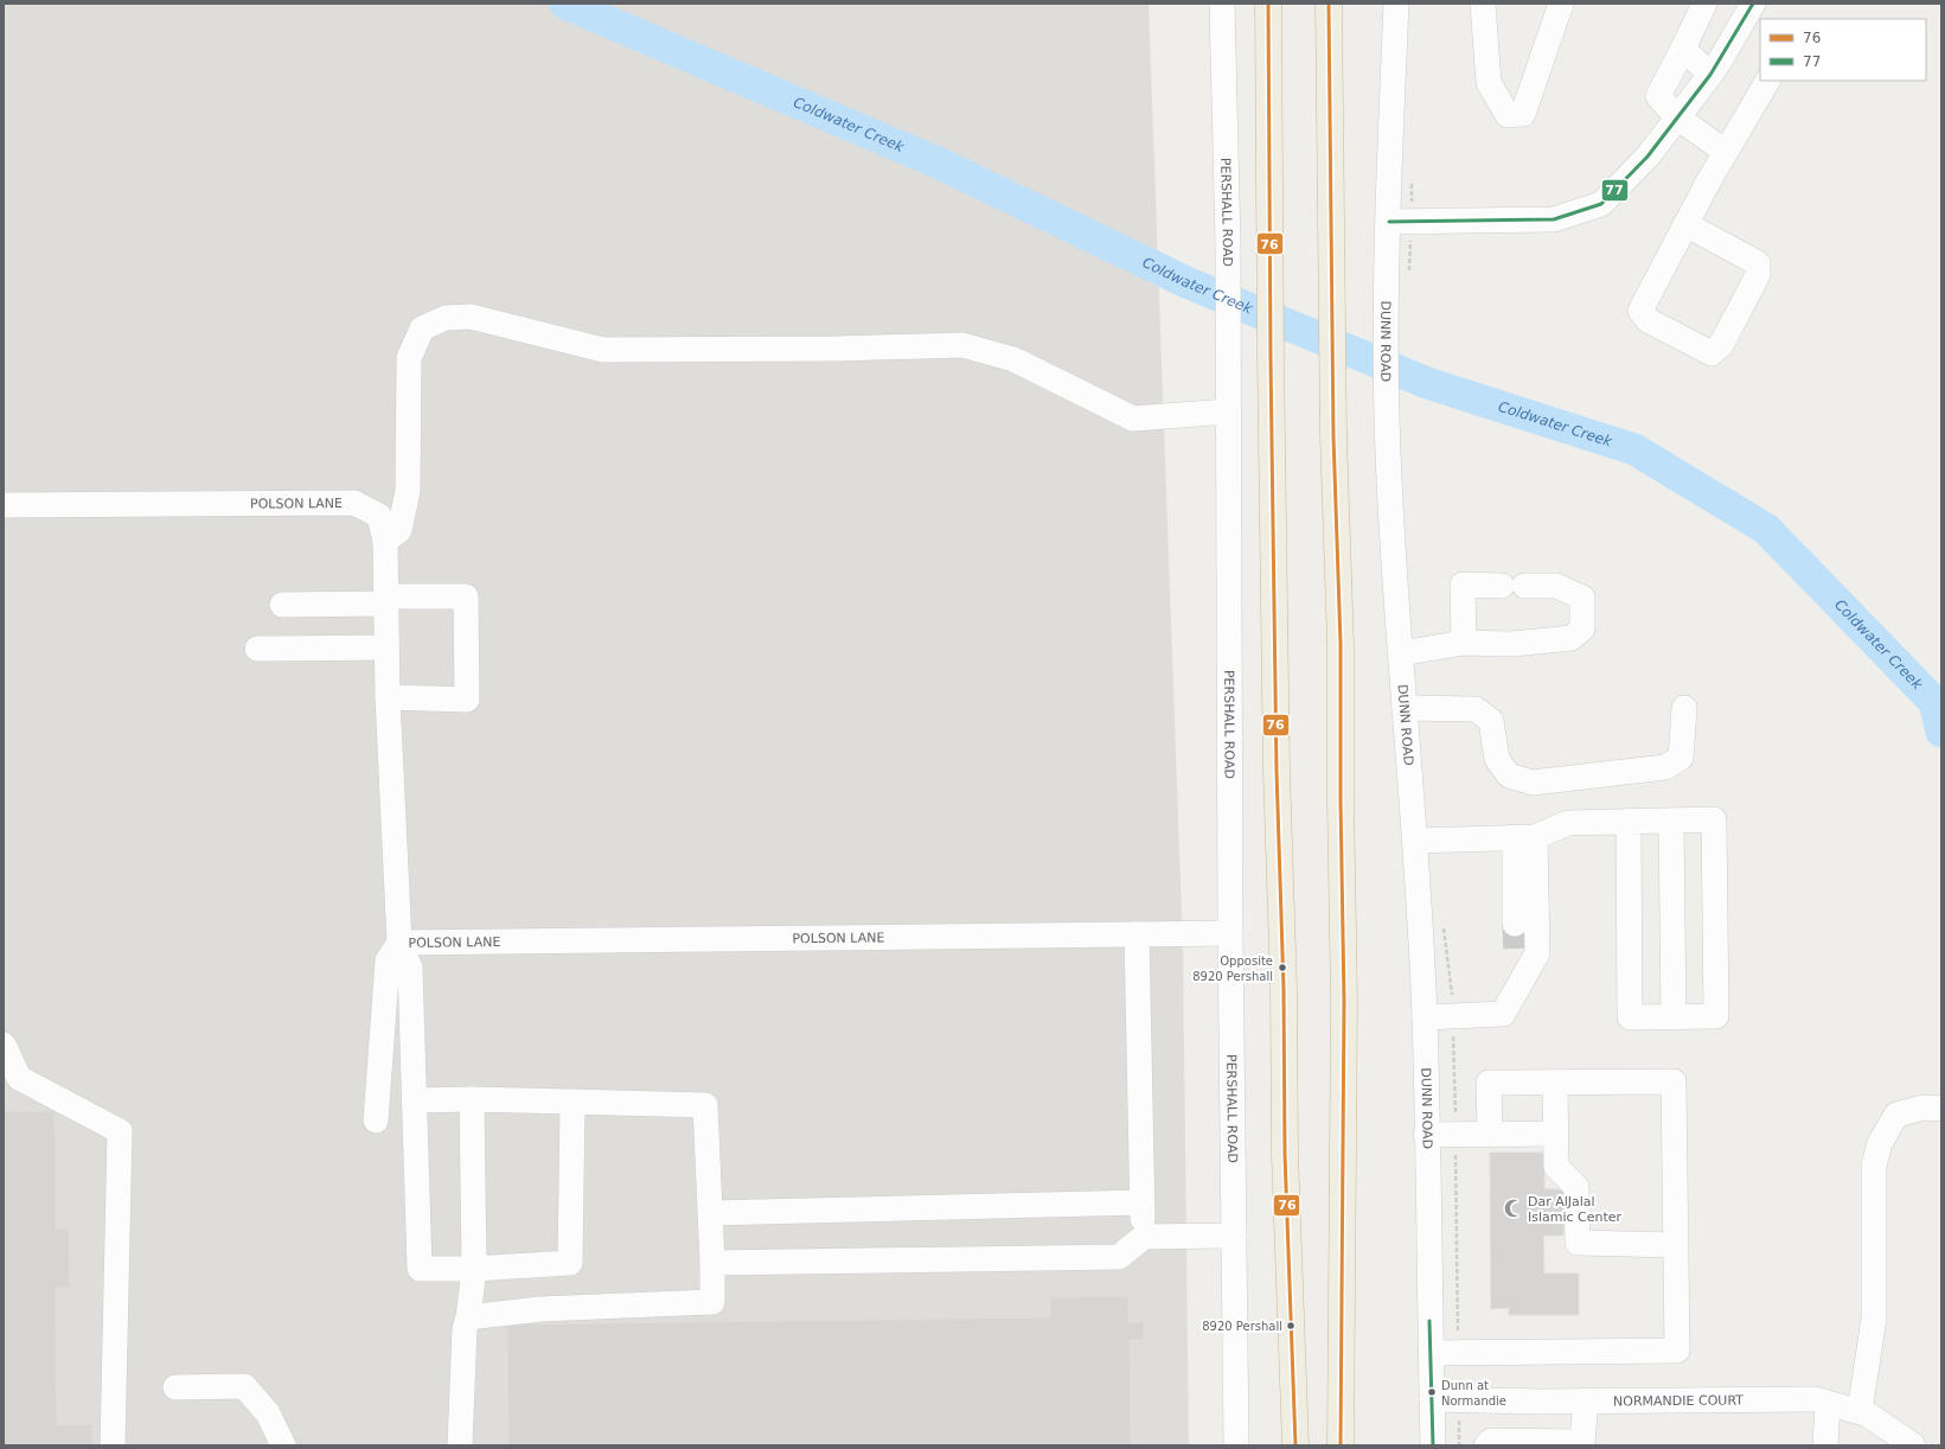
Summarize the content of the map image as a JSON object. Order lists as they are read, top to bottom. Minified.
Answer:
{"streets":{"street":["PERSHALL ROAD","DUNN ROAD","POLSON LANE","NORMANDIE COURT"]},"crossings":[["PERSHALL ROAD","POLSON LANE"],["DUNN ROAD","NORMANDIE COURT"]],"water":["Coldwater Creek"],"places":{"other":["Opposite 8920 Pershall","8920 Pershall","Dunn at Normandie"],"mosque":["Dar AlJalal Islamic Center"]},"lines":["transit line 76","transit line 77"],"legend":["76","77"]}
